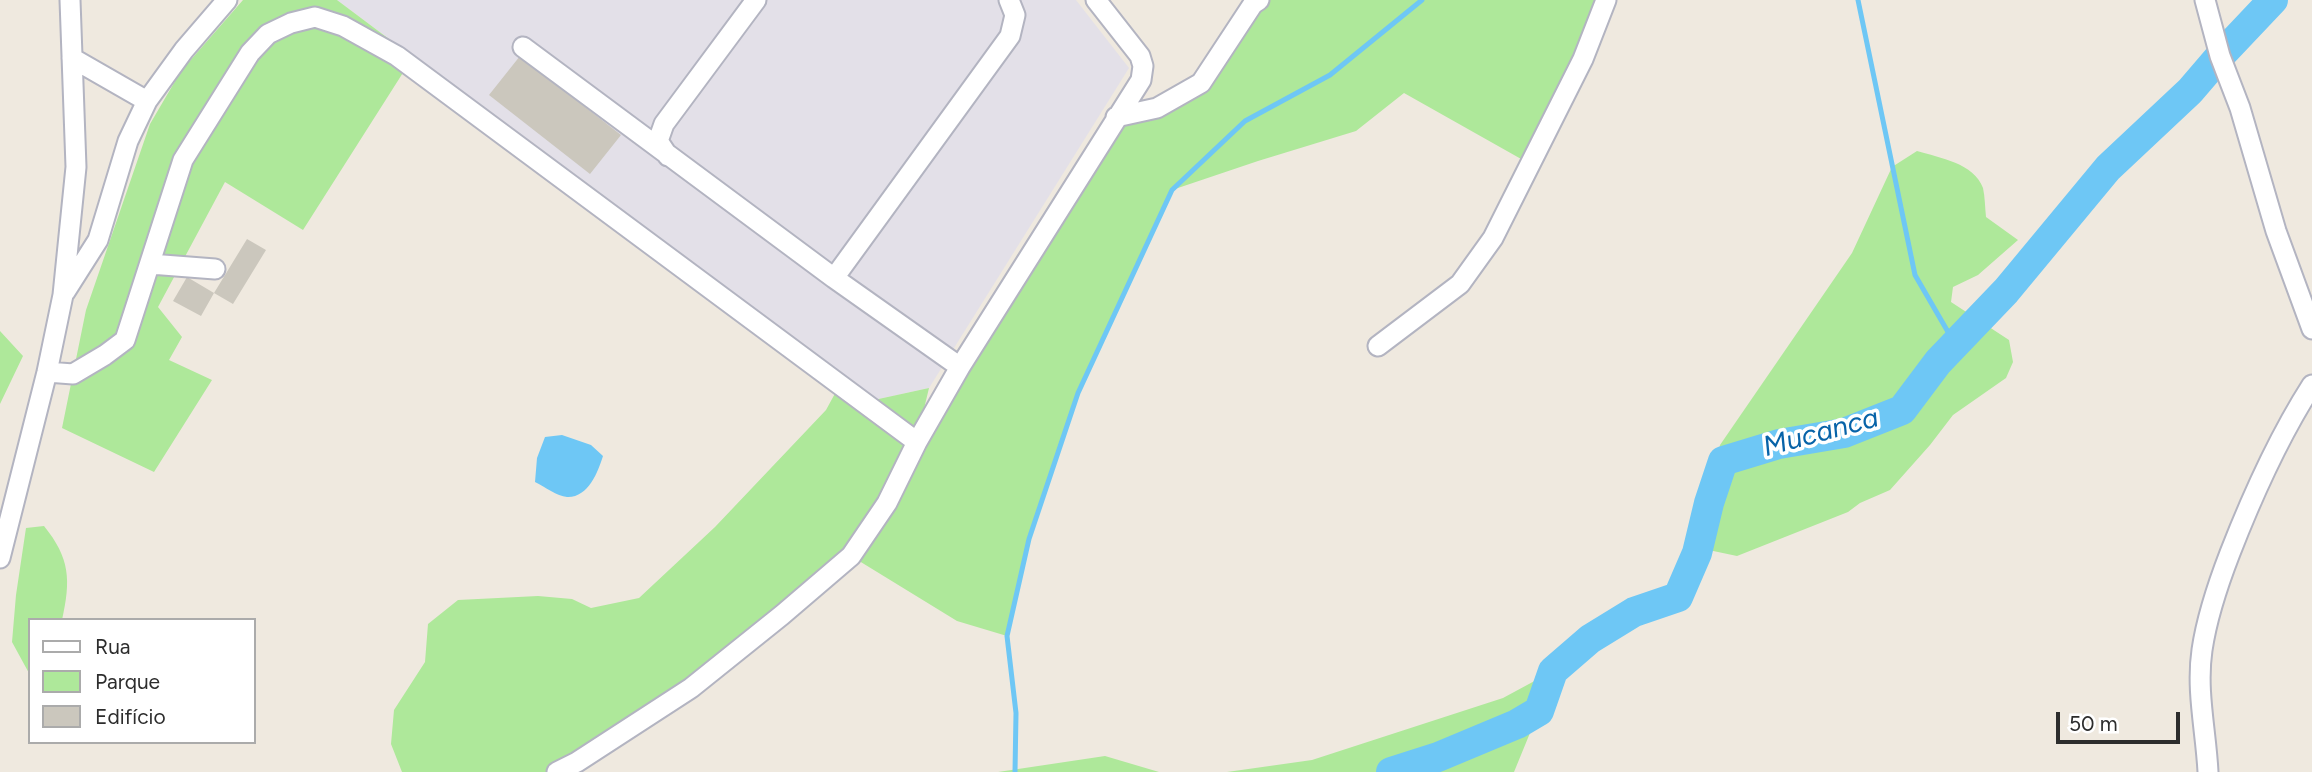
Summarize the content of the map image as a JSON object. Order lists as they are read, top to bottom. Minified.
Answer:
{"water":["Mucanca"],"legend":["Rua","Parque","Edifício"],"scale_bar":"50 m"}
